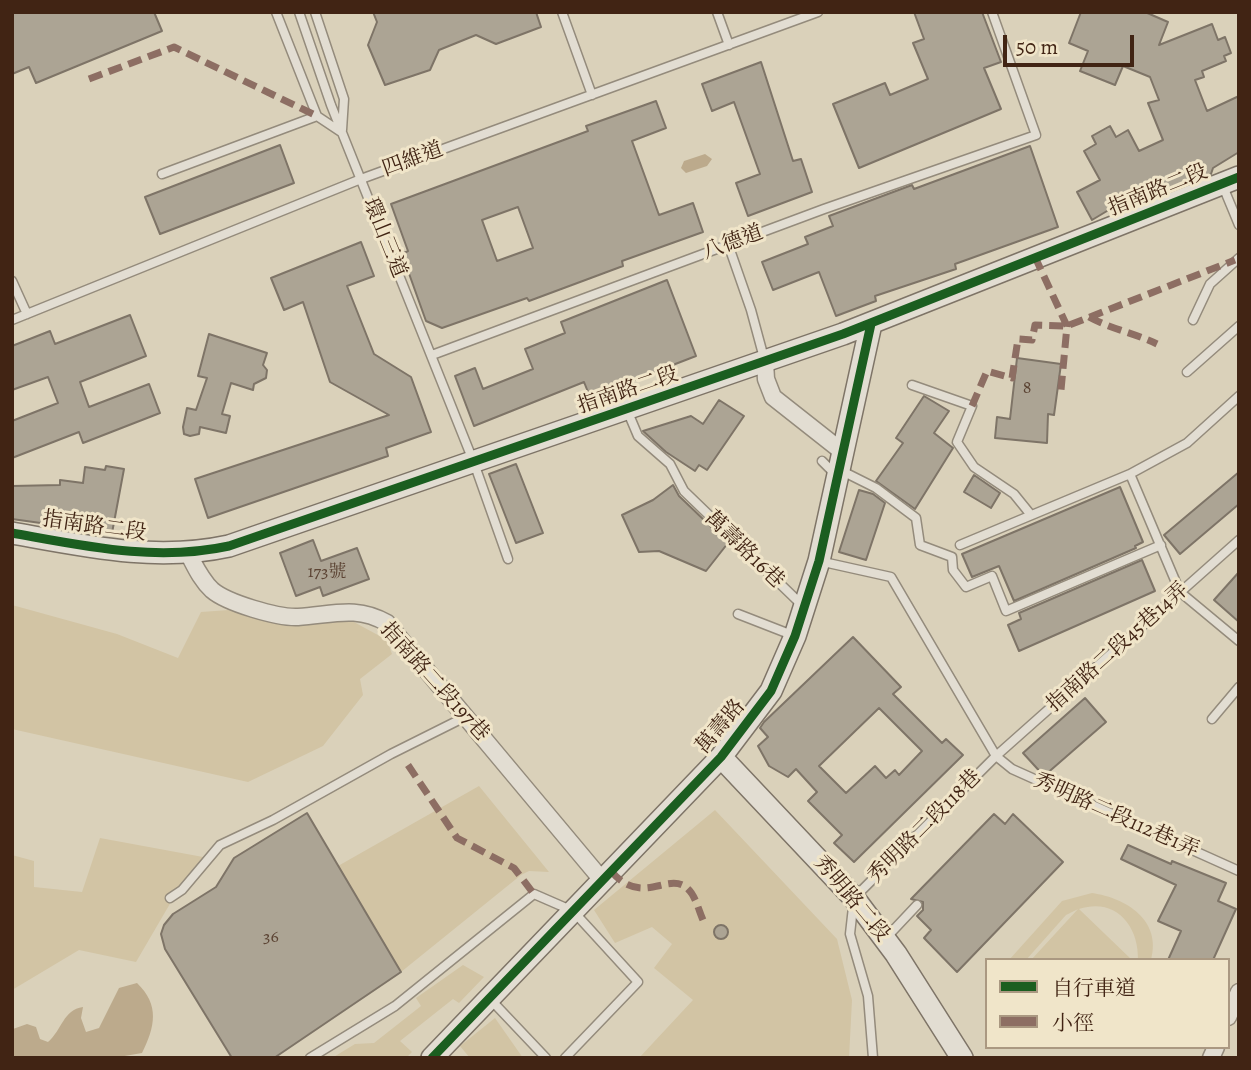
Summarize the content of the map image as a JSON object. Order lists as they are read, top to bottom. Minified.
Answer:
{"streets":{"street":["指南路二段","指南路二段197巷","萬壽路","秀明路二段"],"lane":["四維道","環山三道","八德道","萬壽路16巷","指南路二段45巷14弄","秀明路二段112巷1弄","秀明路二段118巷"]},"crossings":[["四維道","環山三道"],["指南路二段","環山三道"],["指南路二段","萬壽路16巷"],["指南路二段","指南路二段197巷"],["指南路二段","萬壽路"],["環山三道","八德道"],["萬壽路16巷","萬壽路"],["指南路二段45巷14弄","秀明路二段112巷1弄"],["指南路二段45巷14弄","秀明路二段118巷"],["指南路二段197巷","萬壽路"],["萬壽路","秀明路二段"],["秀明路二段112巷1弄","秀明路二段118巷"],["秀明路二段118巷","秀明路二段"]],"house_numbers":["8","173號","36"],"legend":["自行車道","小徑"],"scale_bar":"50 m"}
